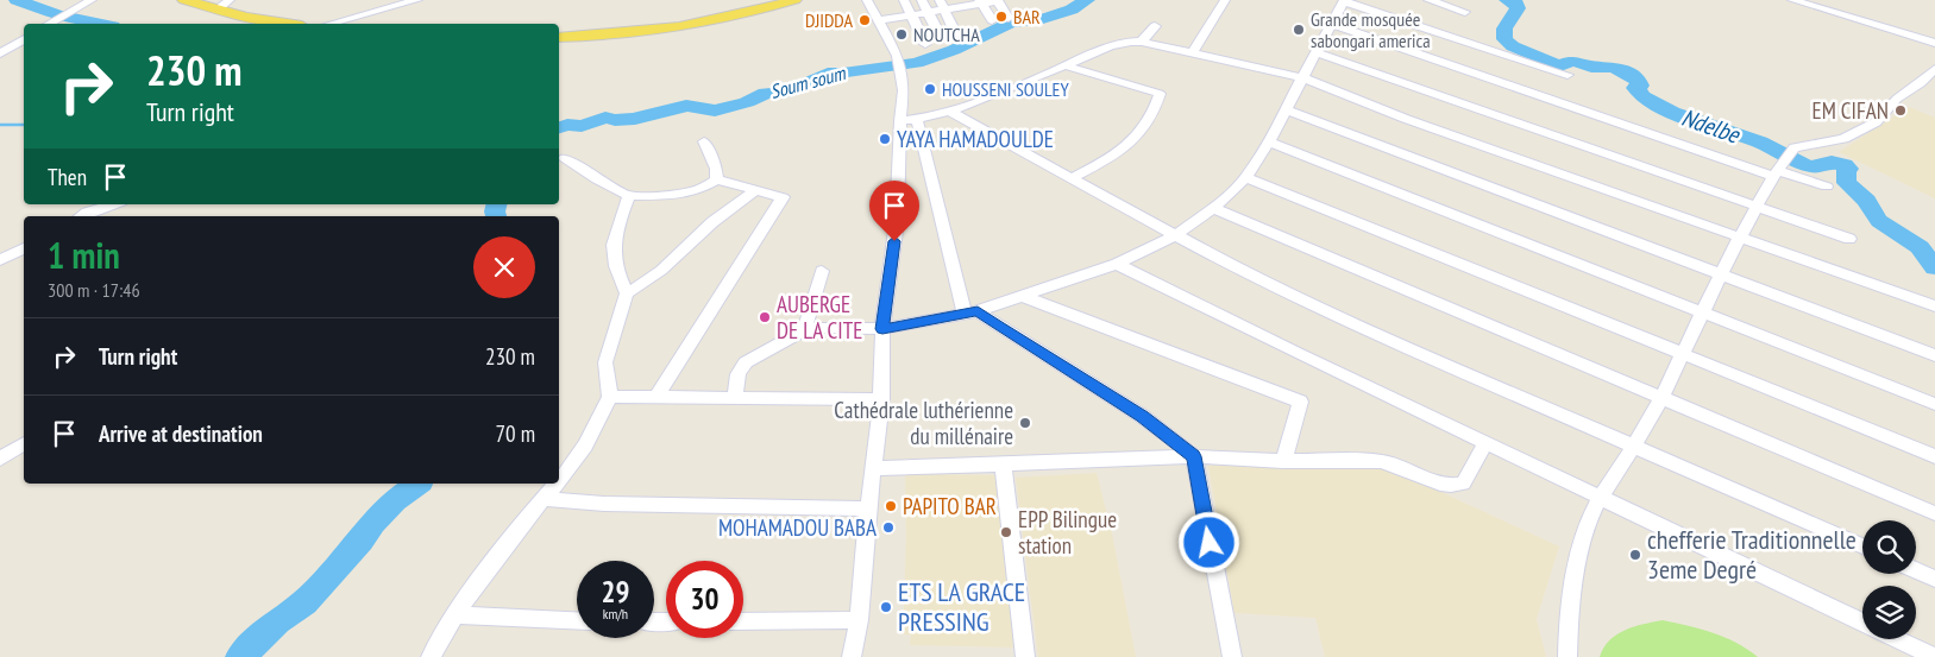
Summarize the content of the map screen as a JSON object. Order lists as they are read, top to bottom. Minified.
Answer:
{"water":["Soum soum","Ndelbe"],"places":["BAR","DJIDDA","Grande mosquée sabongari america","NOUTCHA","HOUSSENI SOULEY","EM CIFAN","YAYA HAMADOULDE","AUBERGE DE LA CITE","Cathédrale luthérienne du millénaire","PAPITO BAR","MOHAMADOU BABA","EPP Bilingue station","chefferie Traditionnelle 3eme Degré","ETS LA GRACE PRESSING"],"page":{"turn":["230 m","Turn right"],"then":"Then","heading":["1 min","300 m · 17:46"],"list":[{"name":"Turn right","value":"230 m"},{"name":"Arrive at destination","value":"70 m"}],"speed":"29 km/h","limit":"30"}}
